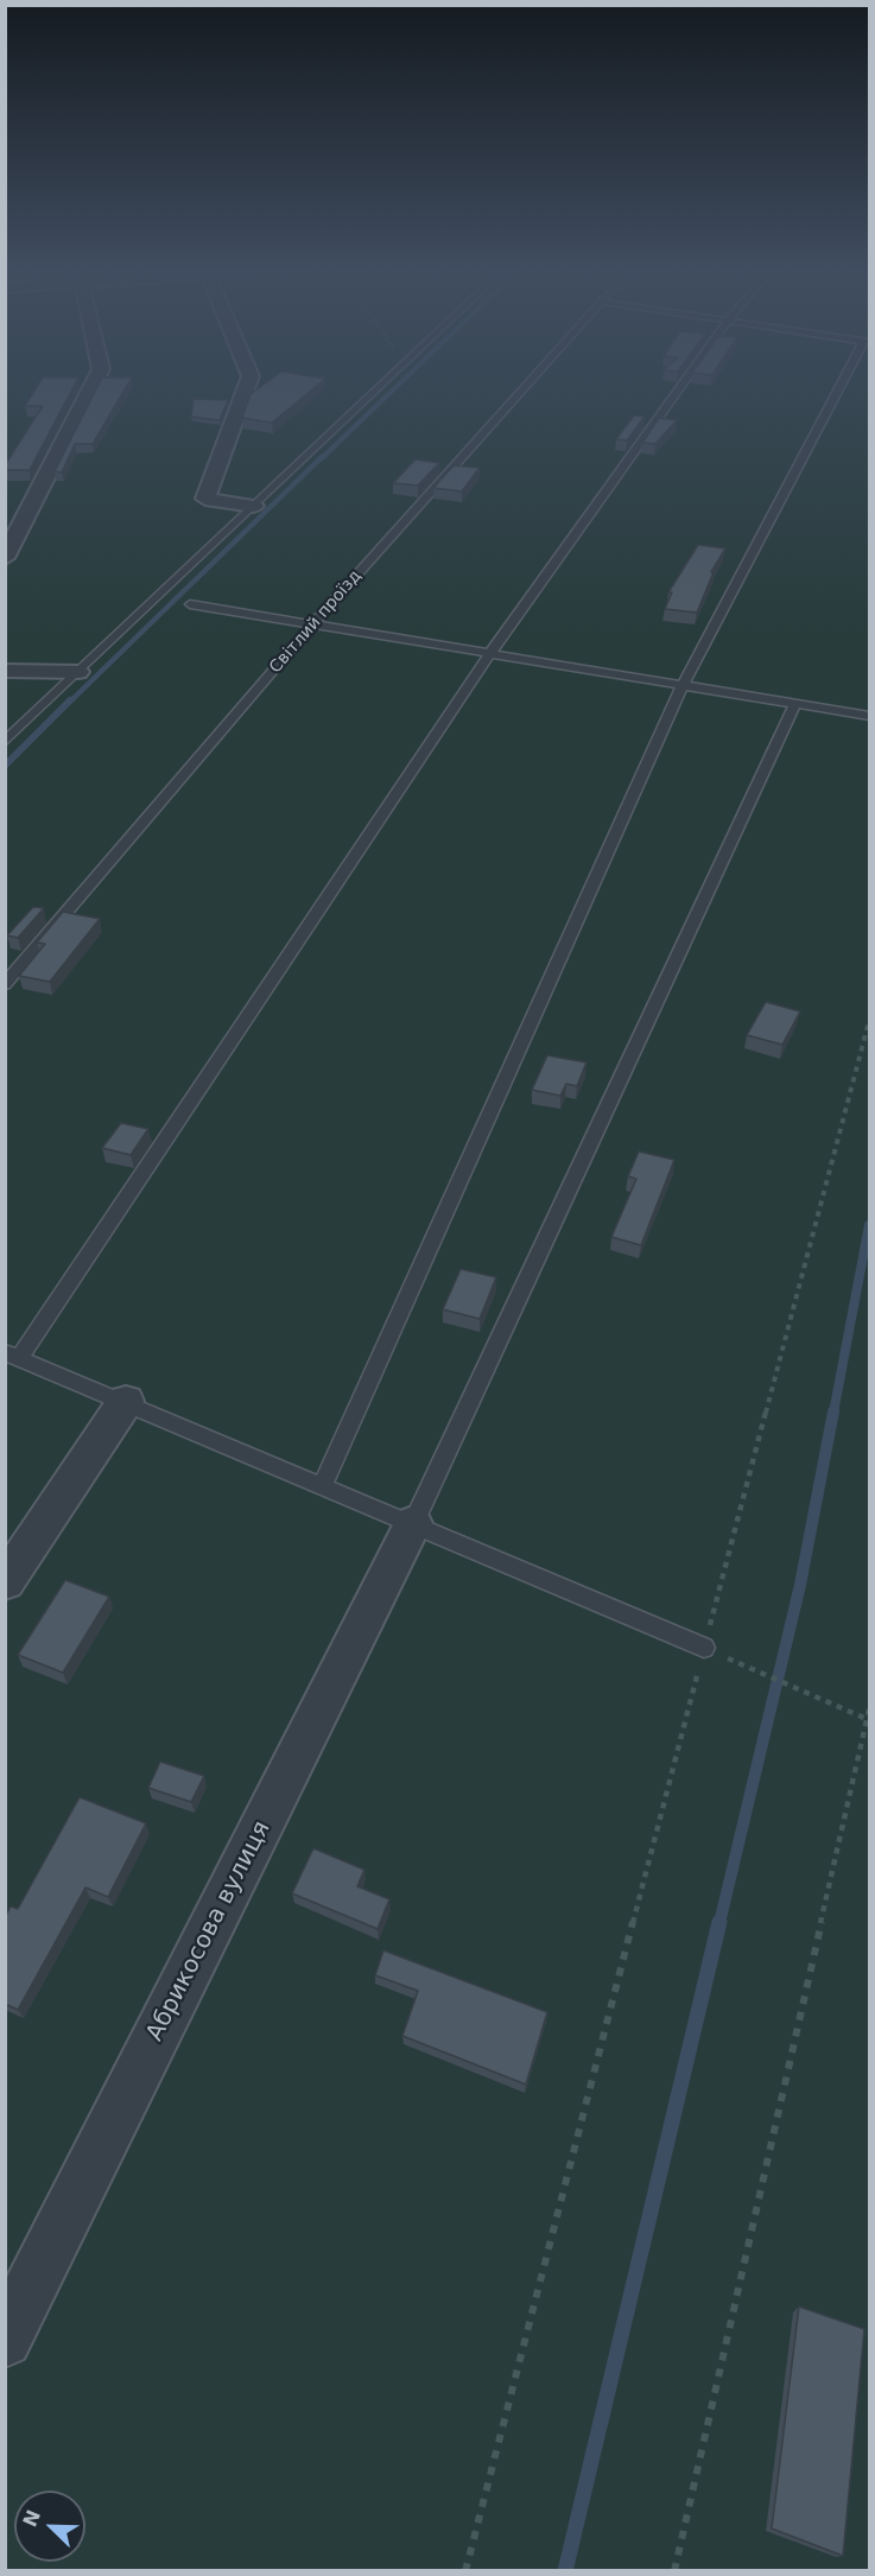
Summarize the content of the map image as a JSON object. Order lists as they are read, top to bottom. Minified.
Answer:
{"streets":{"street":["Абрикосова вулиця"],"lane":["Світлий проїзд"]},"north":"top left"}
